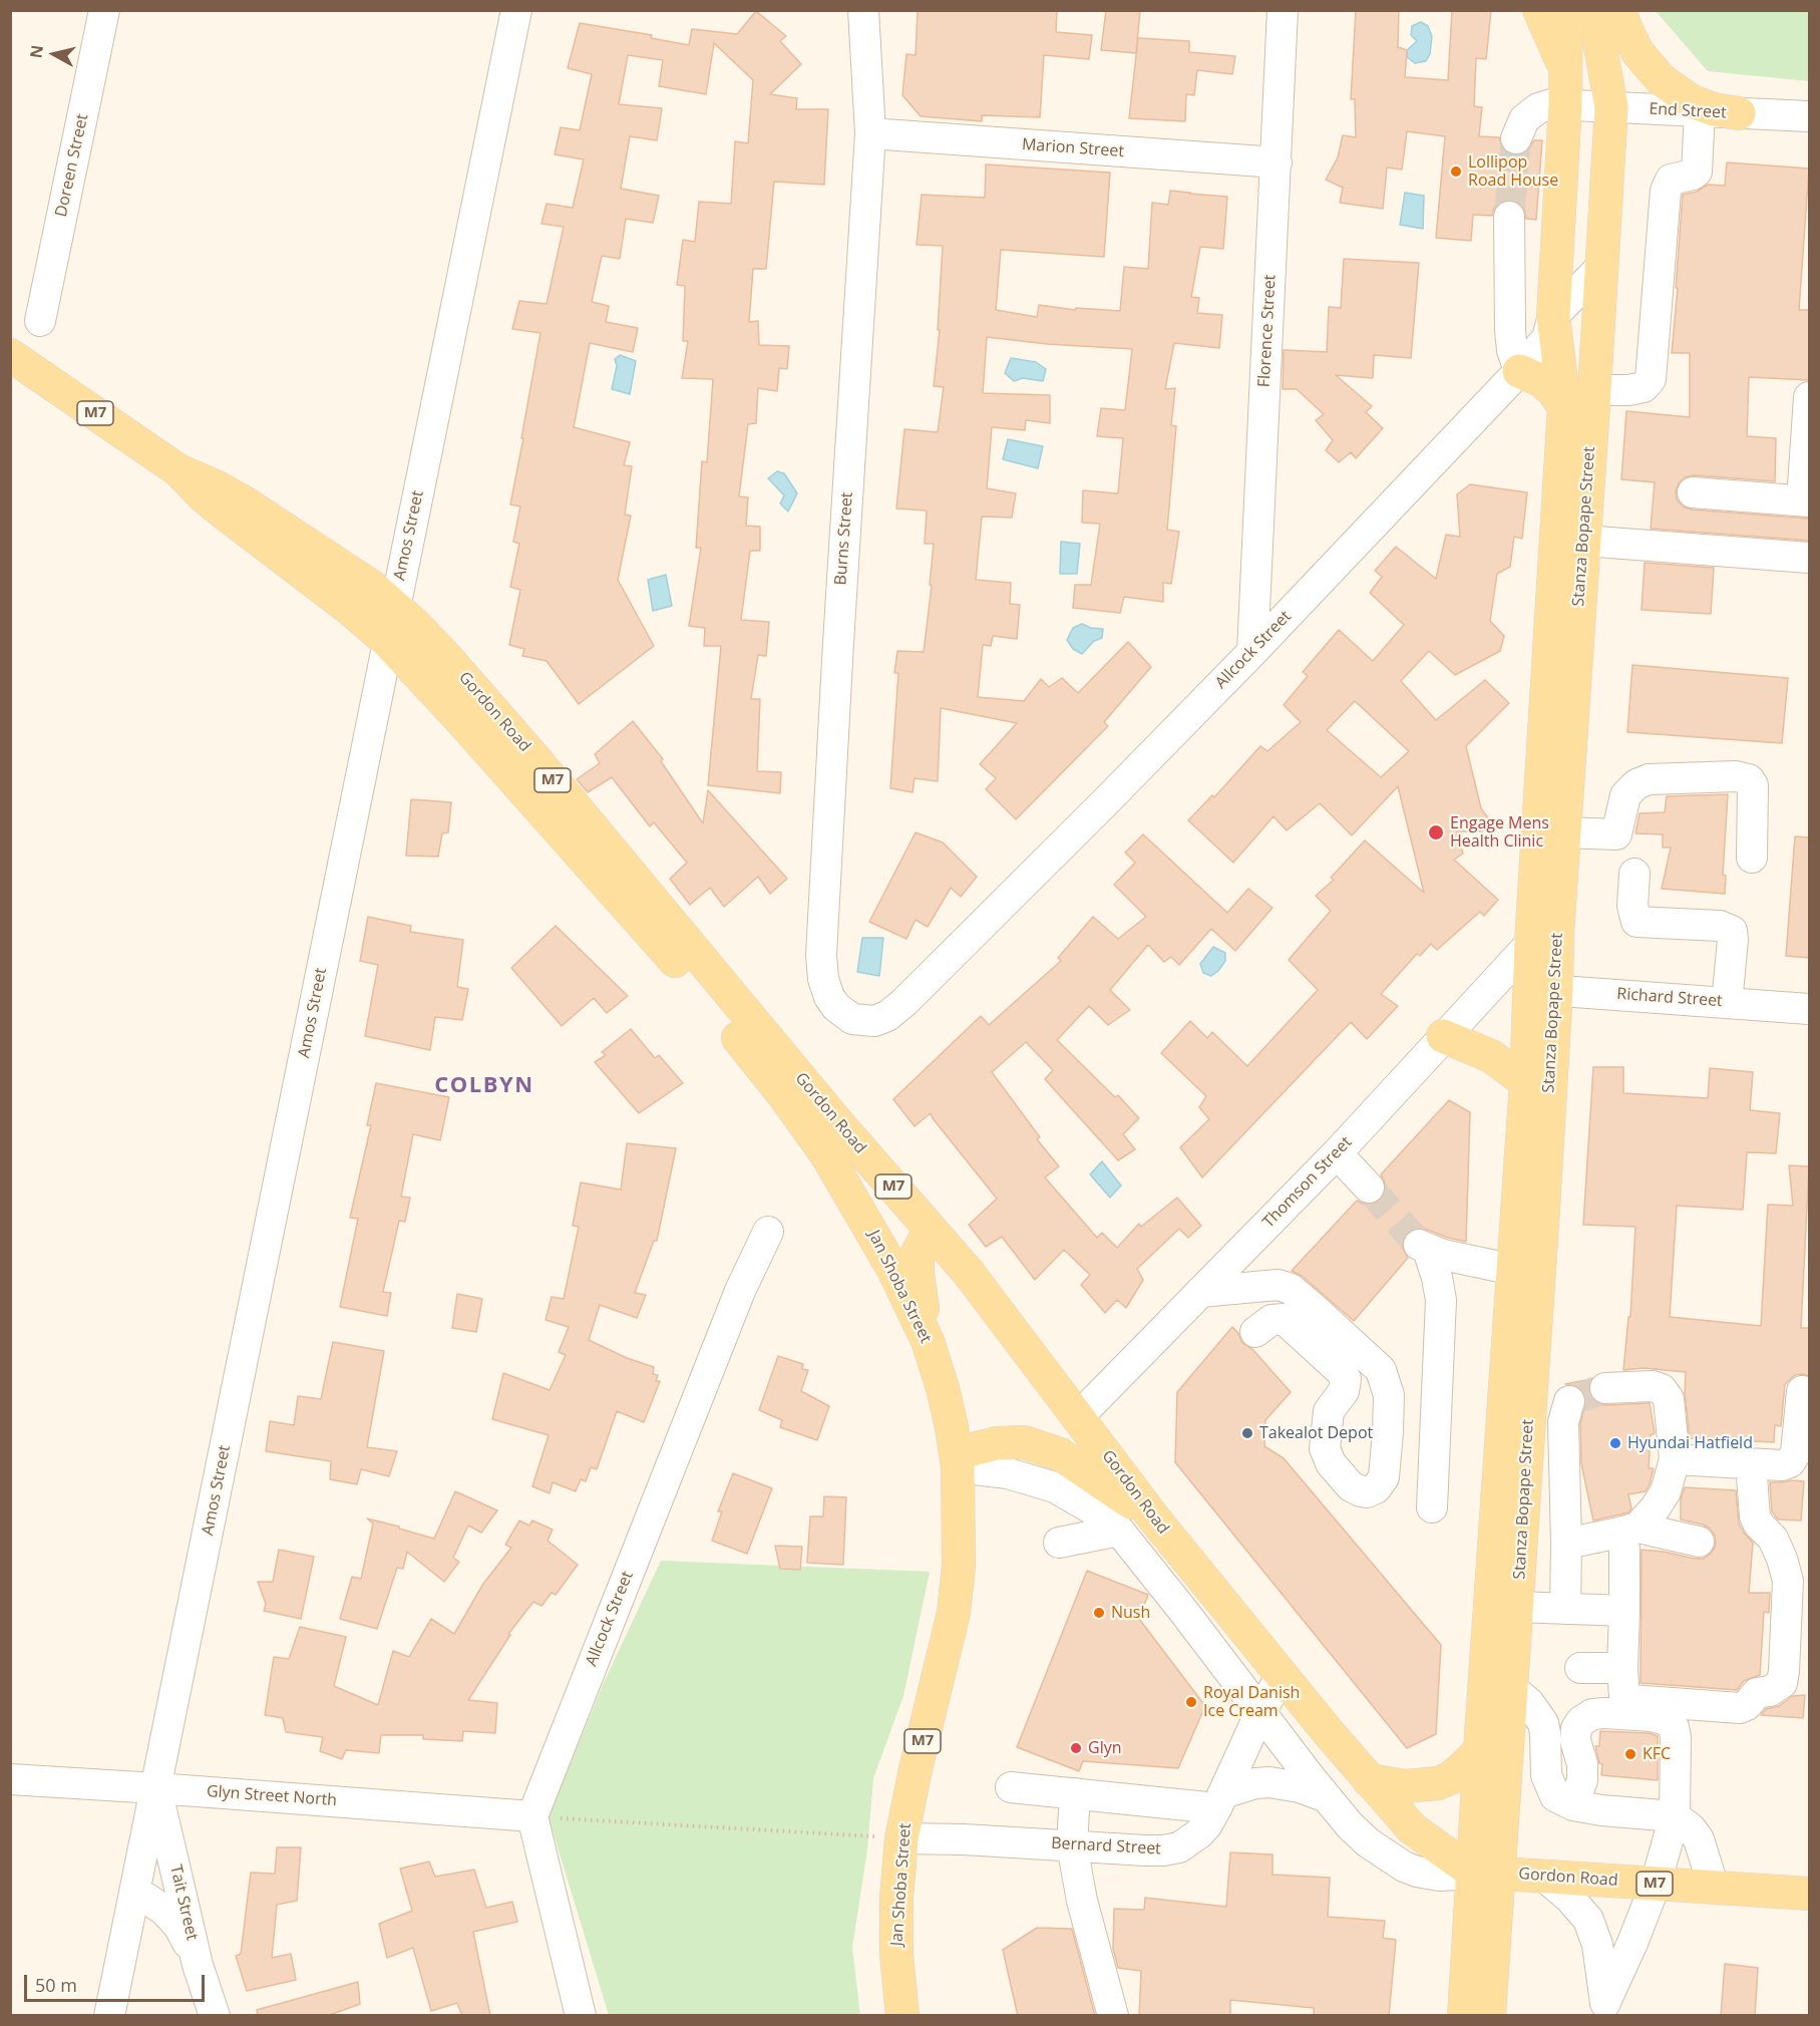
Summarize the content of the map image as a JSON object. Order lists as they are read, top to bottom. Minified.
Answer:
{"streets":{"main road":["M7","Stanza Bopape Street","Gordon Road","Jan Shoba Street"],"street":["End Street","Marion Street","Doreen Street","Florence Street","Amos Street","Burns Street","Allcock Street","Richard Street","Thomson Street","Glyn Street North","Bernard Street","Tait Street"]},"crossings":[["End Street","Stanza Bopape Street"],["Marion Street","Florence Street"],["Marion Street","Burns Street"],["Florence Street","Allcock Street"],["Stanza Bopape Street","Allcock Street"],["Stanza Bopape Street","Gordon Road"],["Stanza Bopape Street","Richard Street"],["Stanza Bopape Street","Thomson Street"],["Amos Street","Gordon Road"],["Amos Street","Glyn Street North"],["Amos Street","Tait Street"],["Burns Street","Allcock Street"],["Allcock Street","Glyn Street North"],["Gordon Road","Thomson Street"],["Gordon Road","Jan Shoba Street"],["Gordon Road","Bernard Street"],["Jan Shoba Street","Bernard Street"],["Glyn Street North","Tait Street"]],"districts":["COLBYN"],"places":["Lollipop Road House","Engage Mens Health Clinic","Takealot Depot","Hyundai Hatfield","Nush","Royal Danish Ice Cream","Glyn","KFC"],"scale_bar":"50 m","north":"left"}
